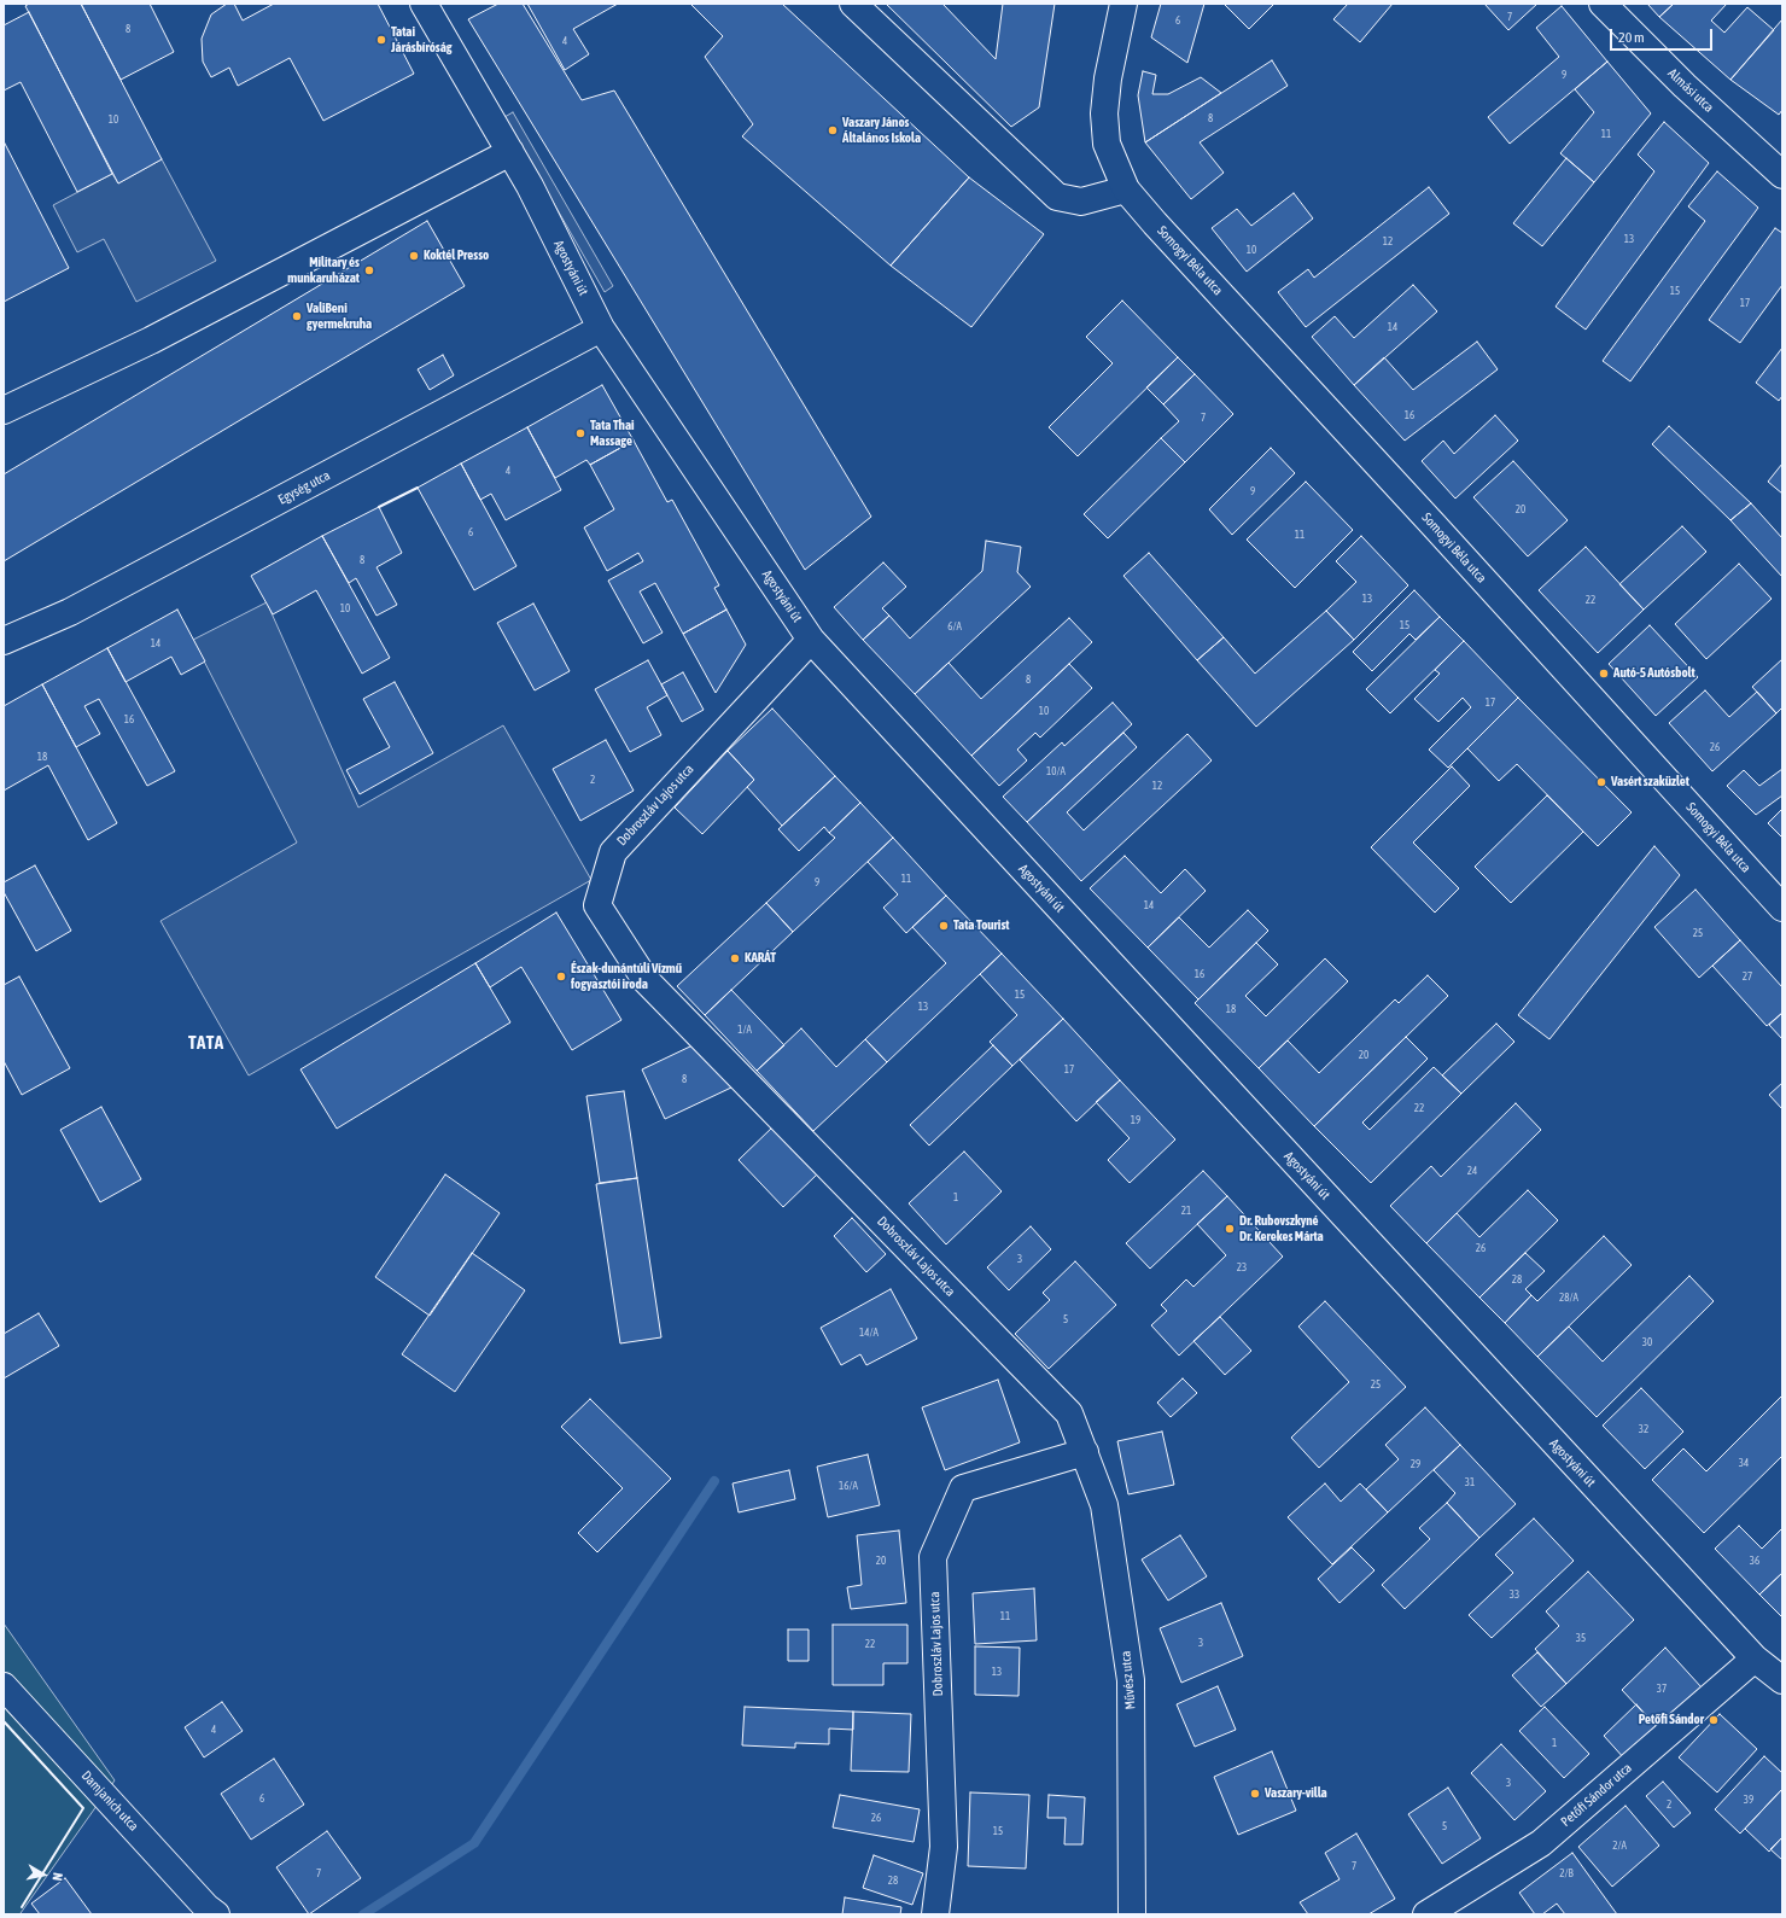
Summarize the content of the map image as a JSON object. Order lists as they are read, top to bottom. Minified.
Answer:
{"streets":{"street":["Almási utca","Somogyi Béla utca","Agostyáni út","Egység utca","Dobroszláv Lajos utca","Művész utca","Petőfi Sándor utca","Damjanich utca"]},"crossings":[["Agostyáni út","Egység utca"],["Agostyáni út","Dobroszláv Lajos utca"],["Agostyáni út","Petőfi Sándor utca"],["Dobroszláv Lajos utca","Művész utca"]],"districts":["TATA"],"places":["Tatai Járásbíróság","Vaszary János Általános Iskola","Koktél Presso","Military és munkaruházat","ValiBeni gyermekruha","Tata Thai Massage","Autó-5 Autósbolt","Vasért szaküzlet","Tata Tourist","KARÁT","Észak-dunántúli Vízmű fogyasztói iroda","Dr. Rubovszkyné Dr. Kerekes Márta","Petőfi Sándor","Vaszary-villa"],"house_numbers":["7","6","8","4","9","8","10","11","13","12","10","15","17","14","16","7","4","9","20","6","11","8","13","22","10","15","6/A","14","8","17","10","16","26","18","10/A","2","12","11","9","14","25","16","27","15","13","18","1/A","20","17","8","22","19","24","1","21","26","3","23","28","28/A","5","14/A","30","25","32","34","29","31","16/A","20","36","33","11","35","3","22","13","37","4","1","3","6","39","2","26","5","15","2/A","7","7","2/B","28"],"scale_bar":"20 m","north":"right"}
